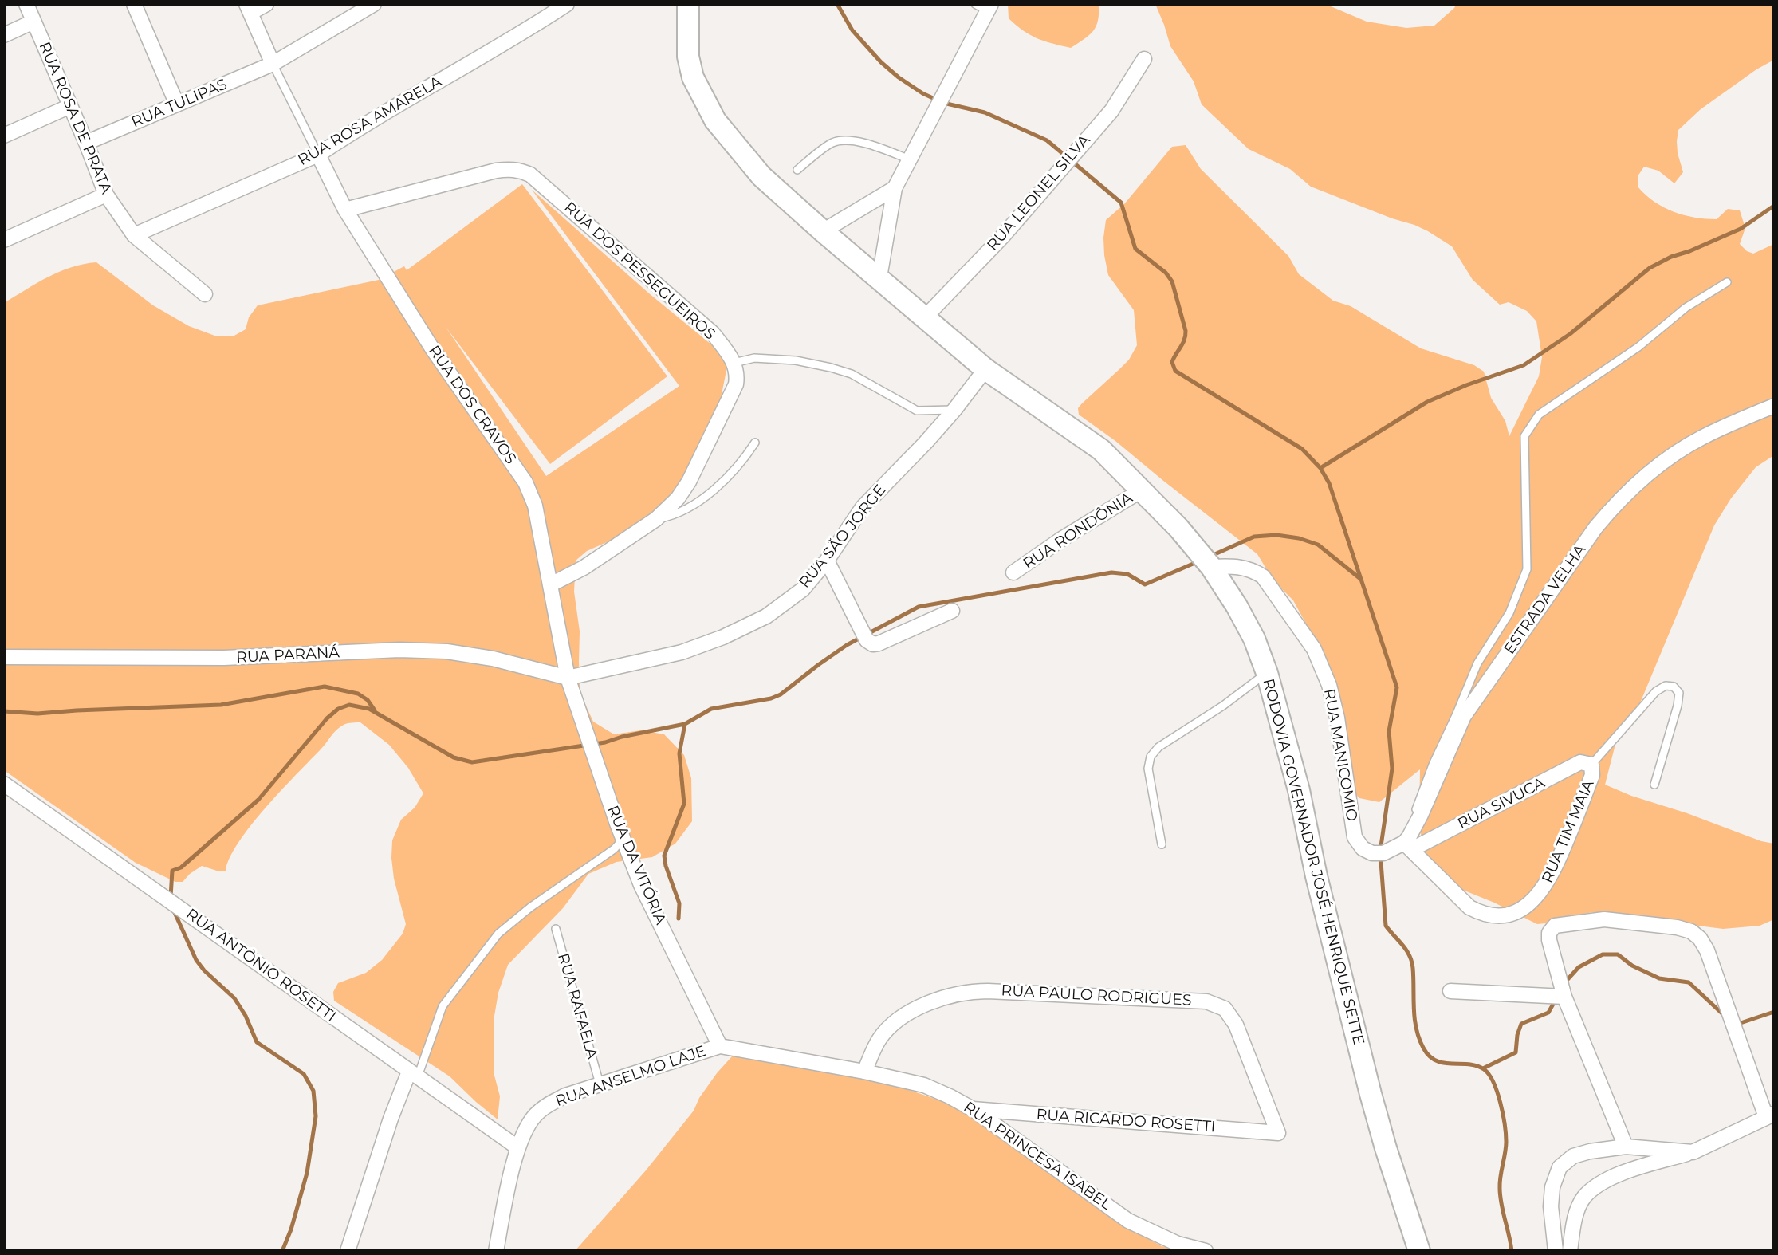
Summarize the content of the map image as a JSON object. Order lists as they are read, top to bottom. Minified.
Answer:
{"streets":{"main road":["RODOVIA GOVERNADOR JOSÉ HENRIQUE SETTE"],"street":["RUA TULIPAS","RUA ROSA DE PRATA","RUA ROSA AMARELA","RUA LEONEL SILVA","RUA DOS PESSEGUEIROS","RUA DOS CRAVOS","RUA RONDÔNIA","RUA SÃO JORGE","ESTRADA VELHA","RUA PARANÁ","RUA MANICOMIO","RUA SIVUCA","RUA TIM MAIA","RUA DA VITÓRIA","RUA ANTÔNIO ROSETTI","RUA PAULO RODRIGUES","RUA ANSELMO LAJE","RUA RICARDO ROSETTI","RUA PRINCESA ISABEL"],"lane":["RUA RAFAELA"]},"crossings":[["RUA TULIPAS","RUA ROSA DE PRATA"],["RUA ROSA DE PRATA","RUA ROSA AMARELA"],["RUA ROSA AMARELA","RUA DOS CRAVOS"],["RUA LEONEL SILVA","RODOVIA GOVERNADOR JOSÉ HENRIQUE SETTE"],["RUA DOS PESSEGUEIROS","RUA DOS CRAVOS"],["RUA DOS CRAVOS","RUA SÃO JORGE"],["RUA DOS CRAVOS","RUA PARANÁ"],["RUA DOS CRAVOS","RUA DA VITÓRIA"],["RUA RONDÔNIA","RODOVIA GOVERNADOR JOSÉ HENRIQUE SETTE"],["RUA SÃO JORGE","RUA PARANÁ"],["RUA SÃO JORGE","RODOVIA GOVERNADOR JOSÉ HENRIQUE SETTE"],["RUA SÃO JORGE","RUA DA VITÓRIA"],["ESTRADA VELHA","RUA MANICOMIO"],["ESTRADA VELHA","RUA SIVUCA"],["ESTRADA VELHA","RUA TIM MAIA"],["RUA PARANÁ","RUA DA VITÓRIA"],["RUA MANICOMIO","RUA SIVUCA"],["RUA MANICOMIO","RUA TIM MAIA"],["RUA MANICOMIO","RODOVIA GOVERNADOR JOSÉ HENRIQUE SETTE"],["RUA SIVUCA","RUA TIM MAIA"],["RUA DA VITÓRIA","RUA ANSELMO LAJE"],["RUA ANTÔNIO ROSETTI","RUA ANSELMO LAJE"],["RUA PAULO RODRIGUES","RUA ANSELMO LAJE"],["RUA PAULO RODRIGUES","RUA RICARDO ROSETTI"],["RUA PAULO RODRIGUES","RUA PRINCESA ISABEL"],["RUA RAFAELA","RUA ANSELMO LAJE"],["RUA ANSELMO LAJE","RUA PRINCESA ISABEL"],["RUA RICARDO ROSETTI","RUA PRINCESA ISABEL"]]}
